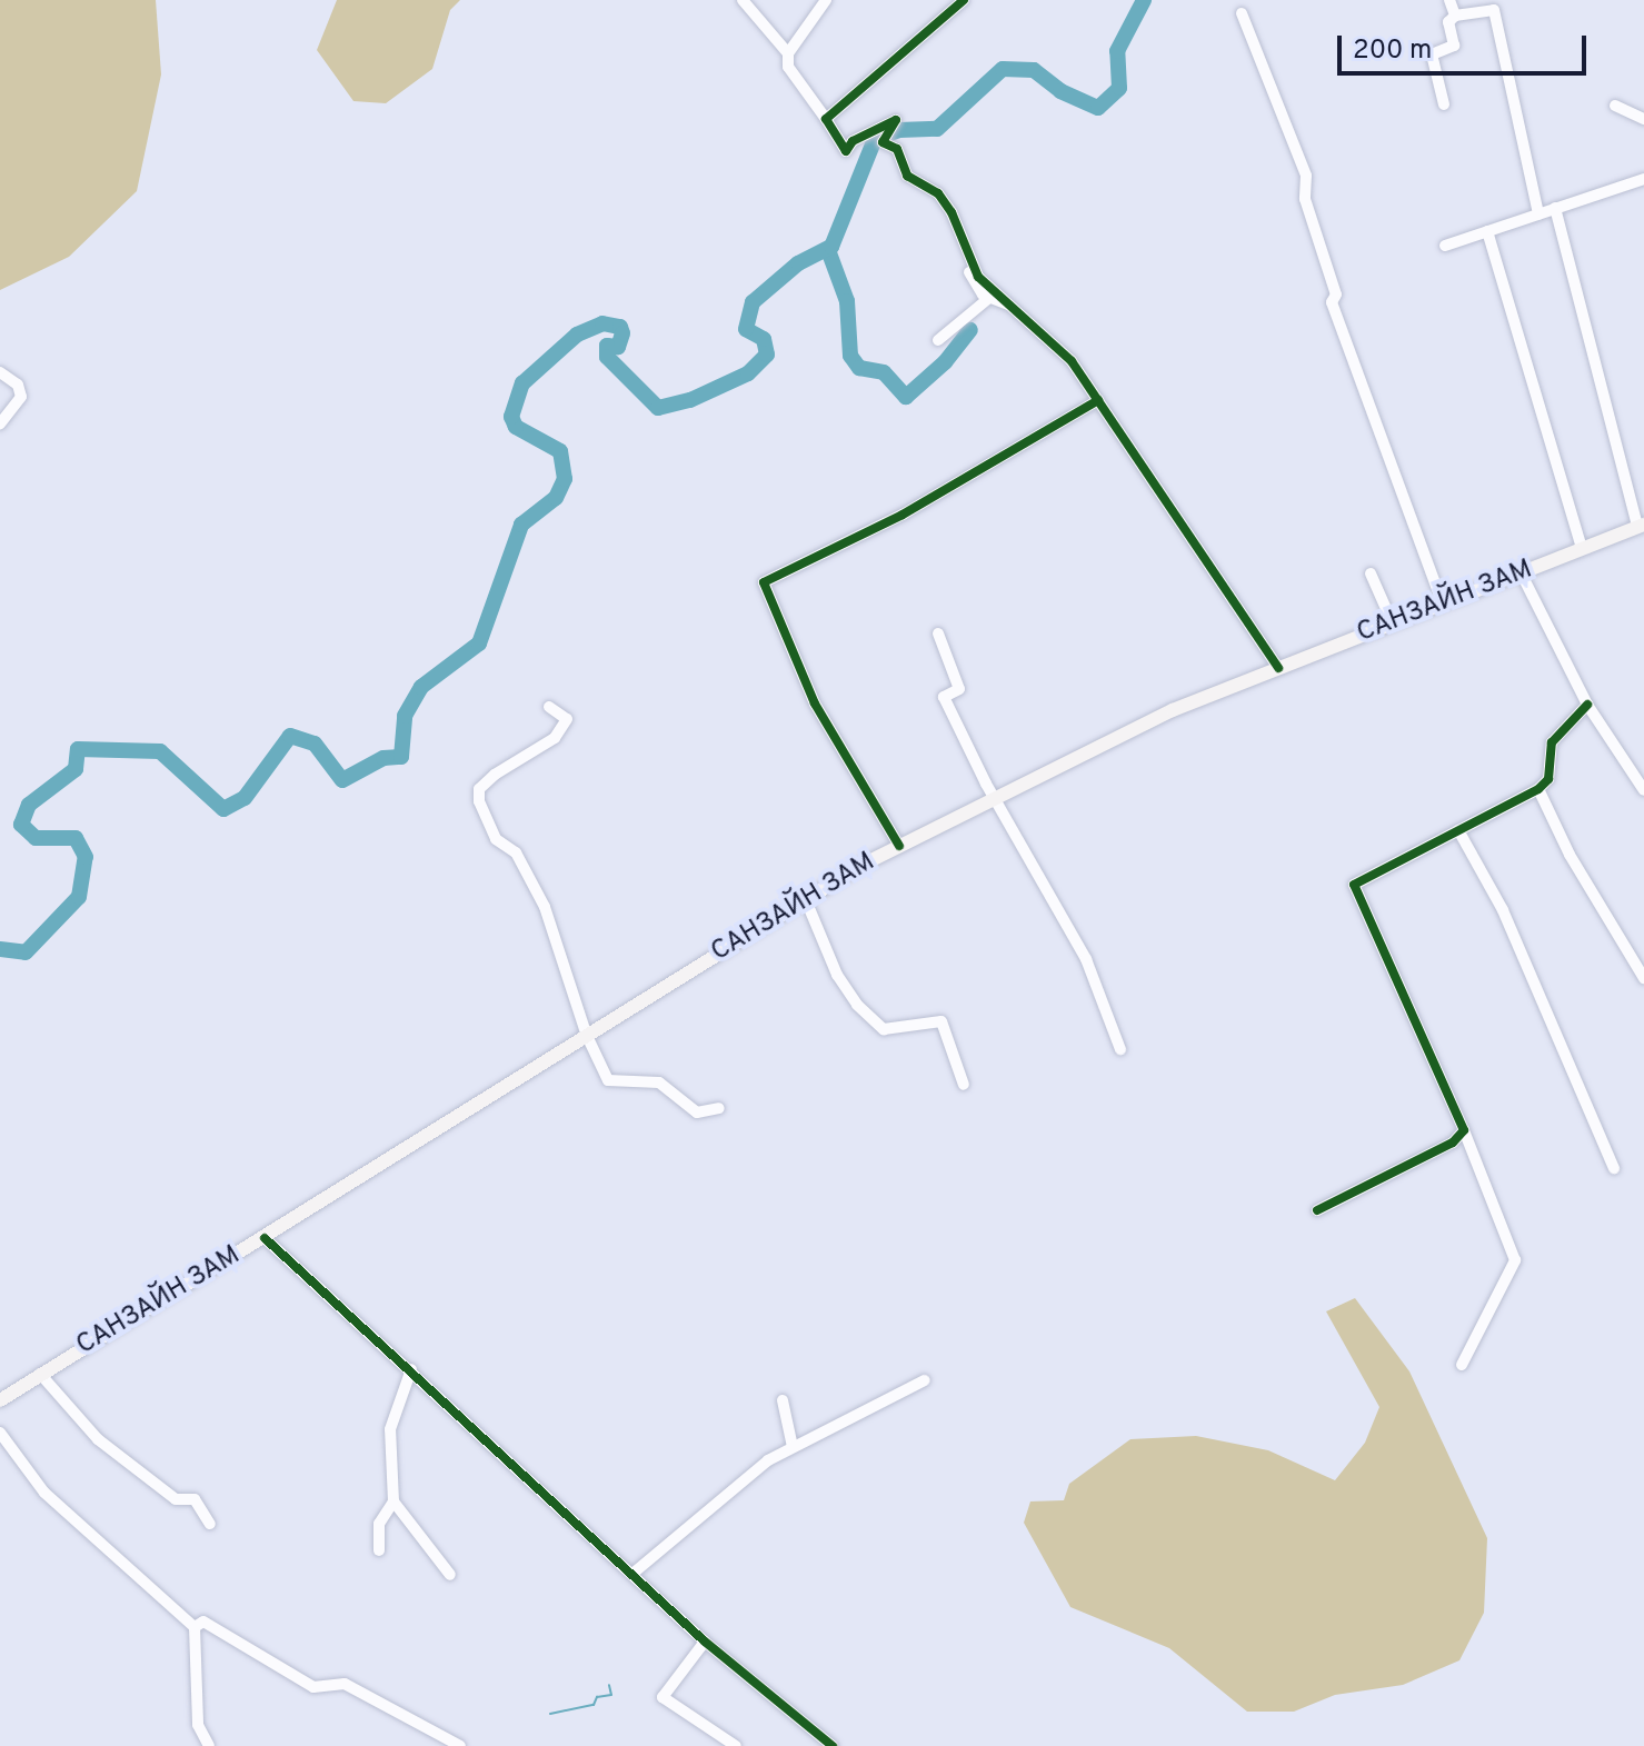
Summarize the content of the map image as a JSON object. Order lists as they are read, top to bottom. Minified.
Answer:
{"streets":{"main road":["САНЗАЙН ЗАМ"]},"scale_bar":"200 m"}
